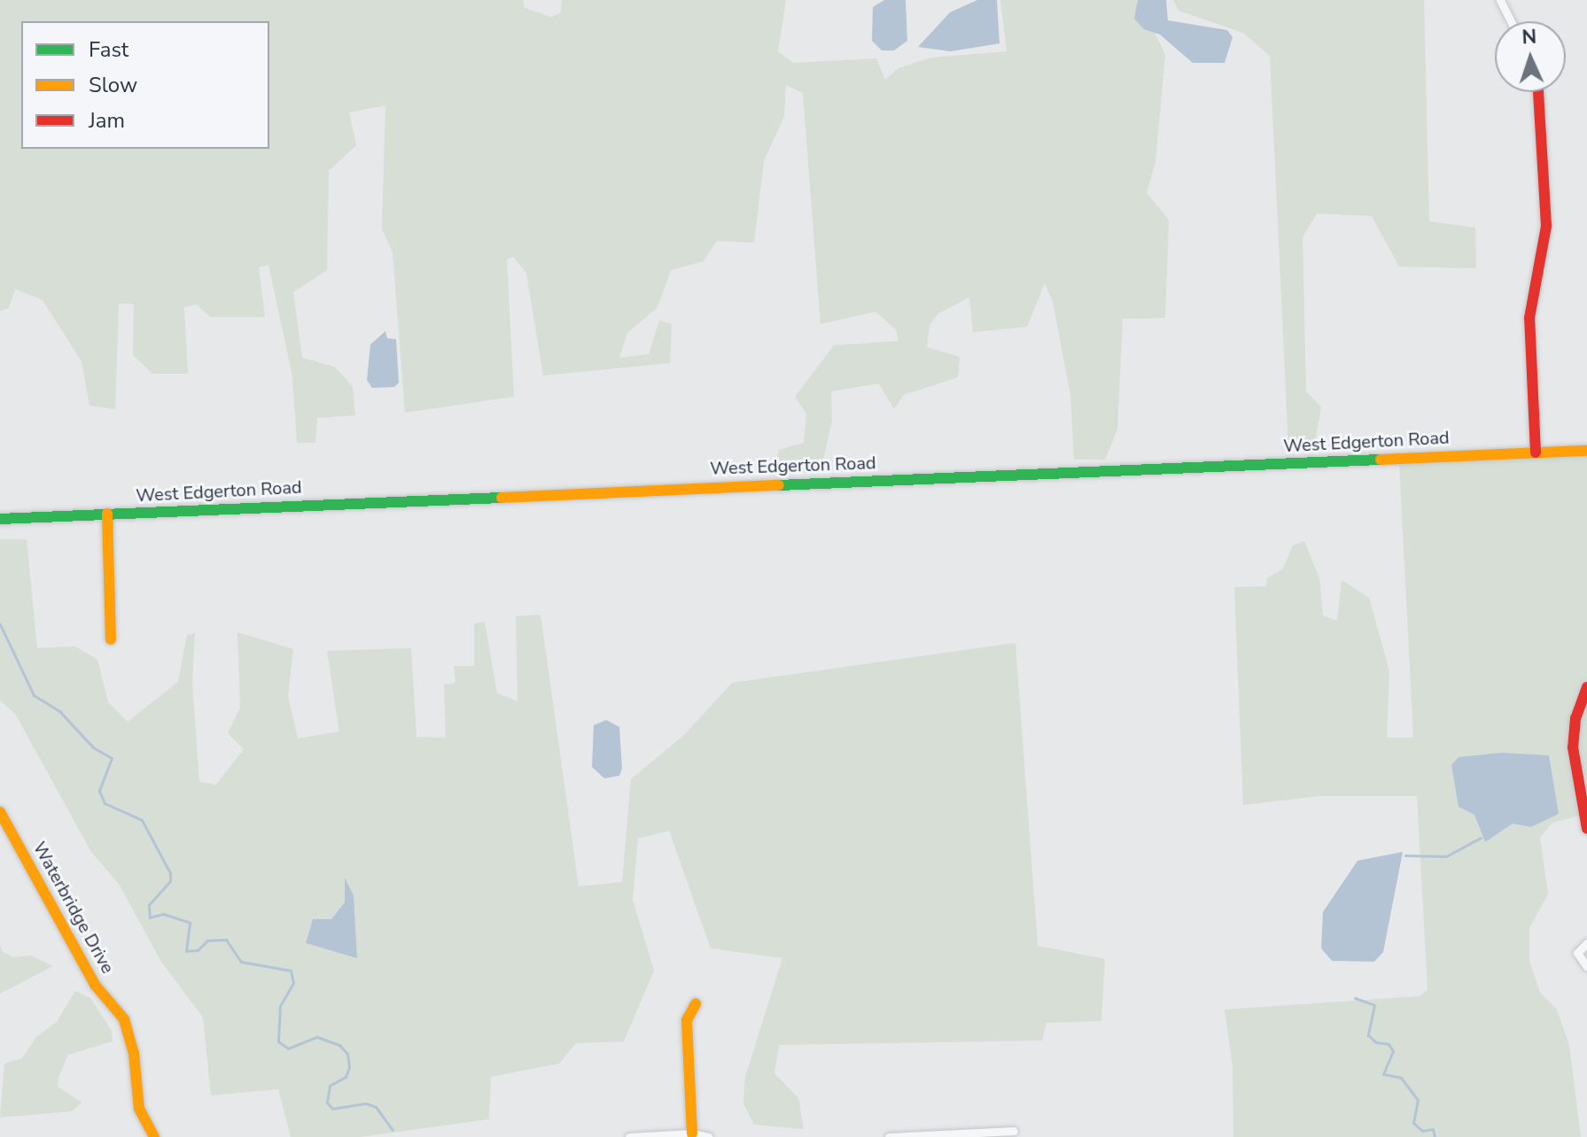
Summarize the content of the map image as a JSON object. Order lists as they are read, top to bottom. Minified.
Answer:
{"streets":{"street":["West Edgerton Road","Waterbridge Drive"]},"legend":["Fast","Slow","Jam"],"north":"top"}
